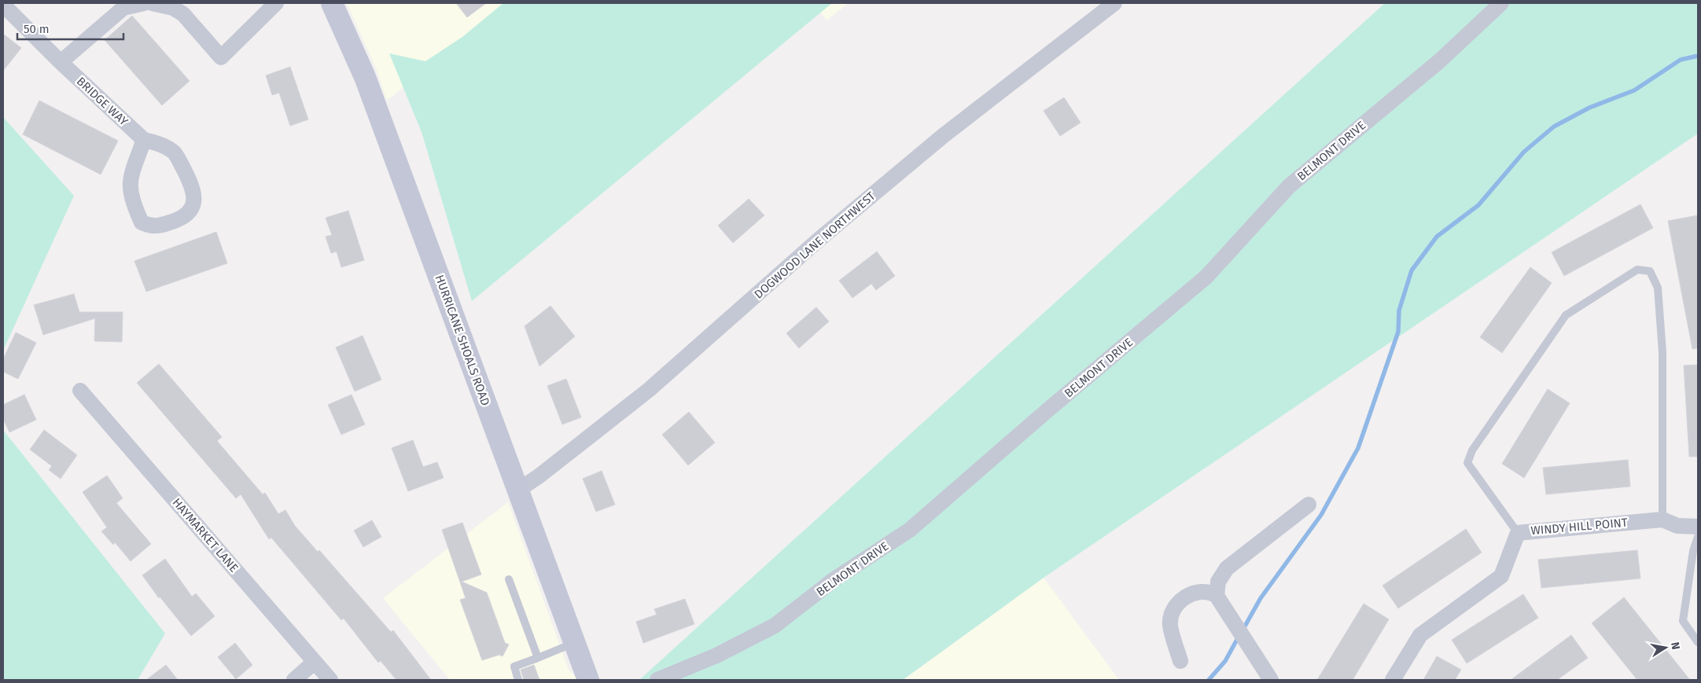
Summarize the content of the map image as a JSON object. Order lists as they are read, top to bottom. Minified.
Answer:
{"streets":{"street":["BRIDGE WAY","BELMONT DRIVE","DOGWOOD LANE NORTHWEST","HURRICANE SHOALS ROAD","WINDY HILL POINT","HAYMARKET LANE"]},"crossings":[["DOGWOOD LANE NORTHWEST","HURRICANE SHOALS ROAD"]],"scale_bar":"50 m","north":"right"}
